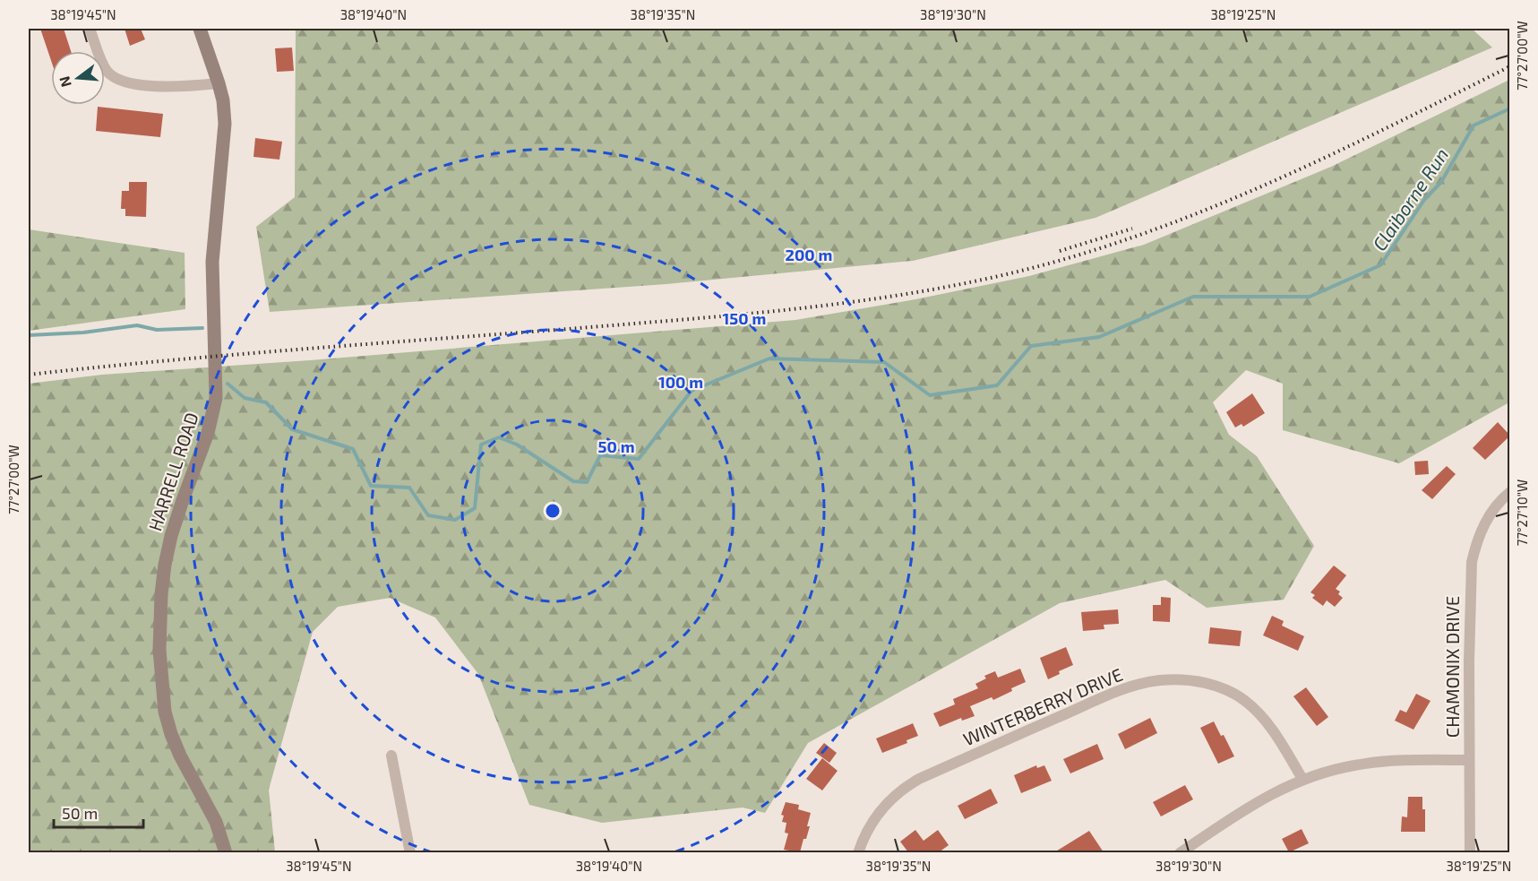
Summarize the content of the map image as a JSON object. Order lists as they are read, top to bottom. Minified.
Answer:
{"streets":{"street":["HARRELL ROAD","CHAMONIX DRIVE","WINTERBERRY DRIVE"]},"water":["Claiborne Run"],"scale_bar":"50 m","north":"left","coordinates":["38°19'45\"N","38°19'40\"N","38°19'35\"N","38°19'30\"N","38°19'25\"N","77°27'00\"W","77°27'10\"W"],"rings":["200 m","150 m","100 m","50 m"]}
